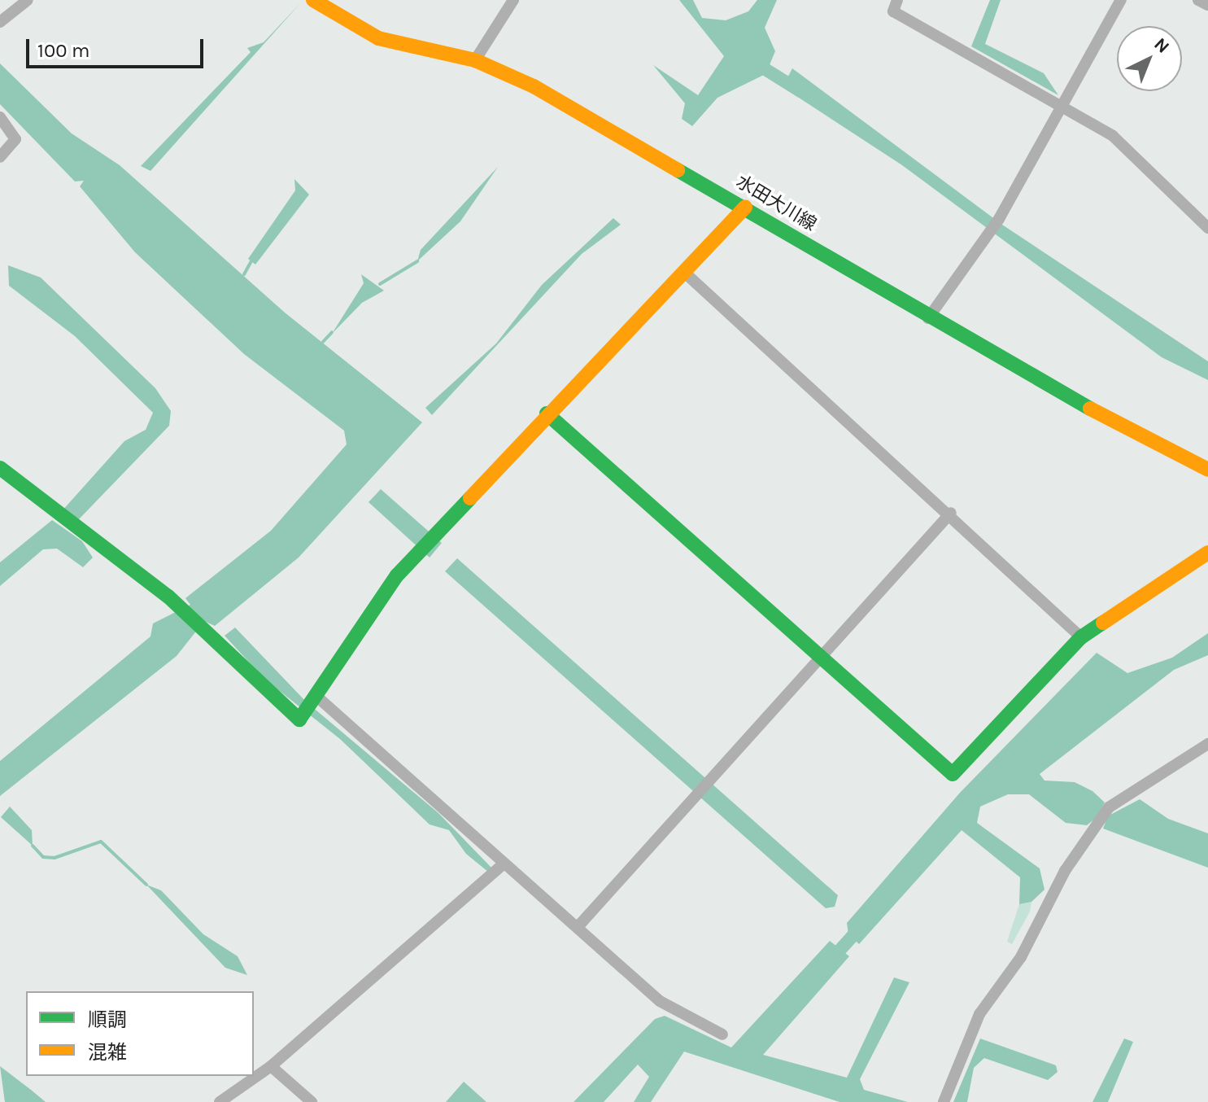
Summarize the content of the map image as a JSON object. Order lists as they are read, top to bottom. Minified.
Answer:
{"streets":{"street":["水田大川線"]},"legend":["順調","混雑"],"scale_bar":"100 m","north":"top right"}
